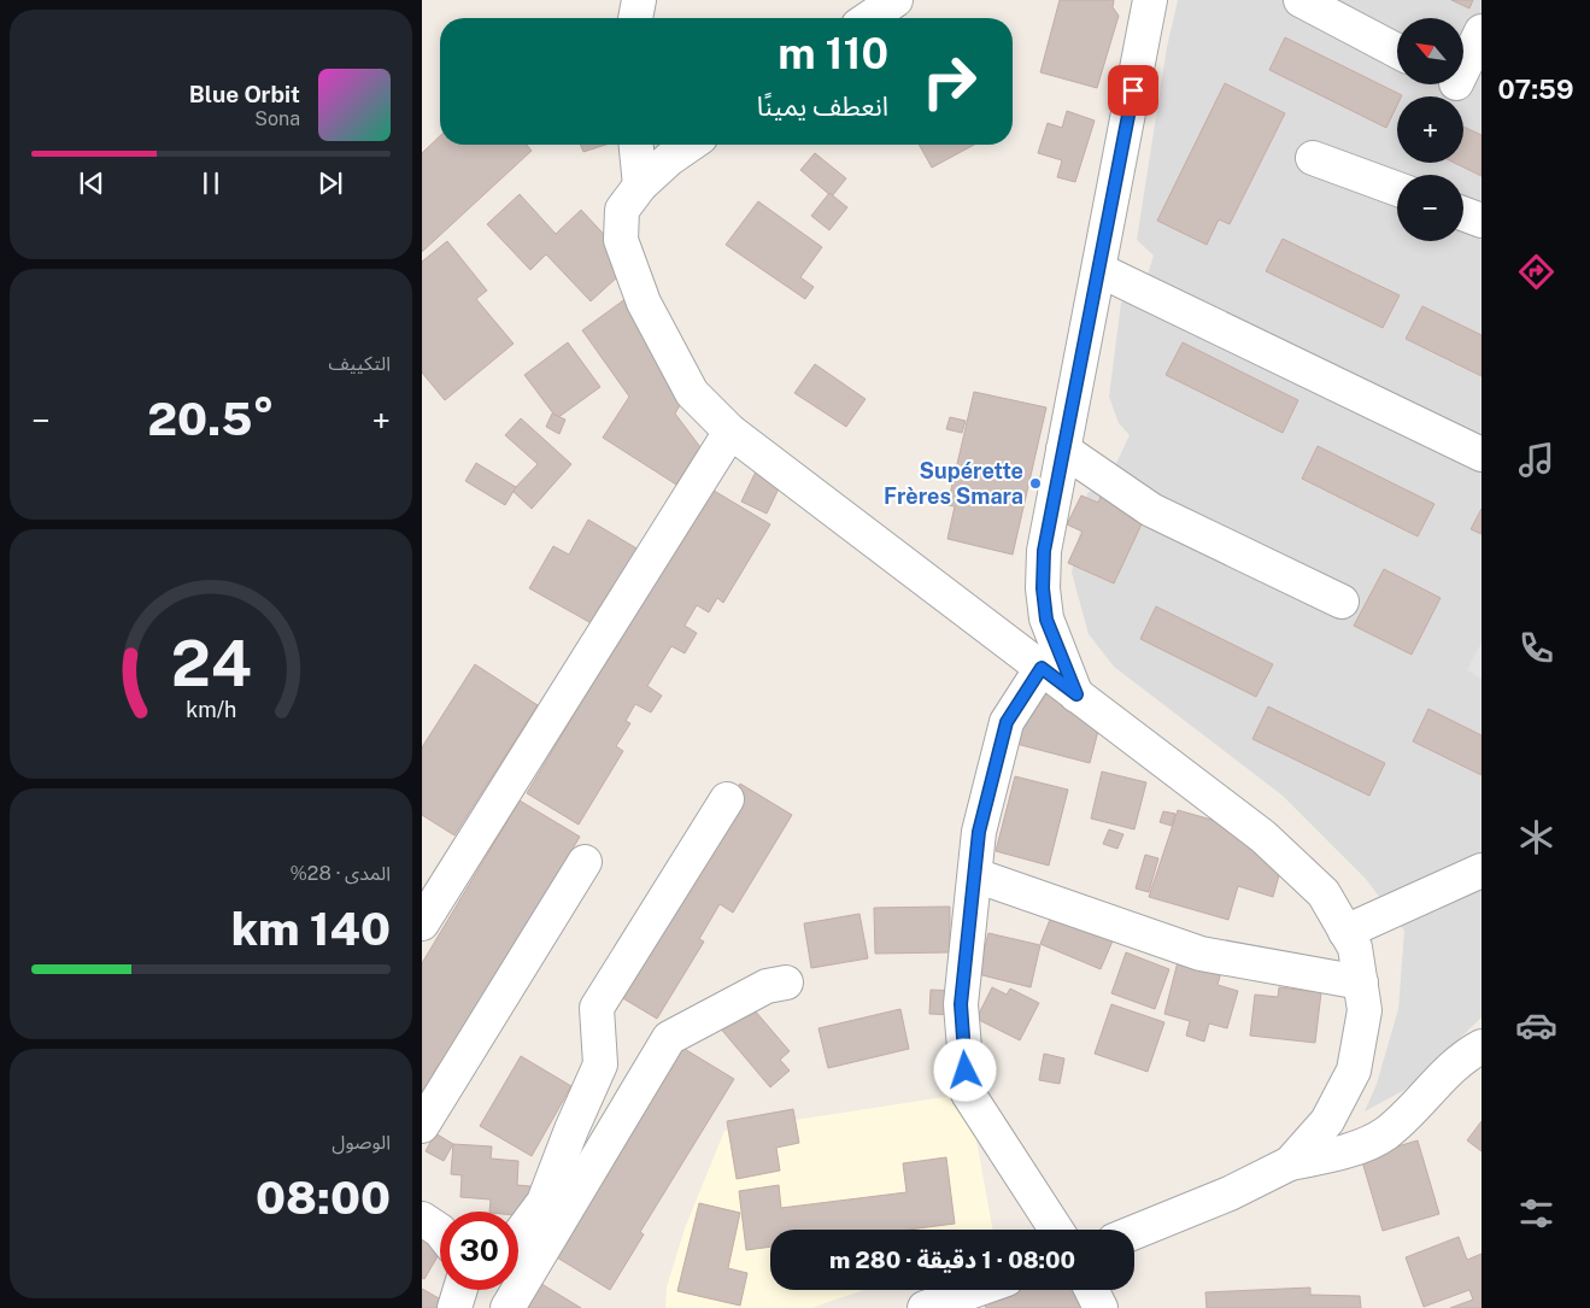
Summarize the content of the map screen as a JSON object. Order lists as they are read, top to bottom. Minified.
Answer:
{"places":["Supérette Frères Smara"],"north":"top left","page":{"tabs":"07:59","map_buttons":["+","−"],"turn":["110 m","انعطف يمينًا"],"song":["Blue Orbit","Sona"],"tile":["التكييف",["المدى · 28%","140 km"],["الوصول","08:00"]],"heat":["−","20.5°","+"],"limit":"30","trip":"08:00 · 1 دقيقة · 280 m","gauge":["24","km/h"]}}
